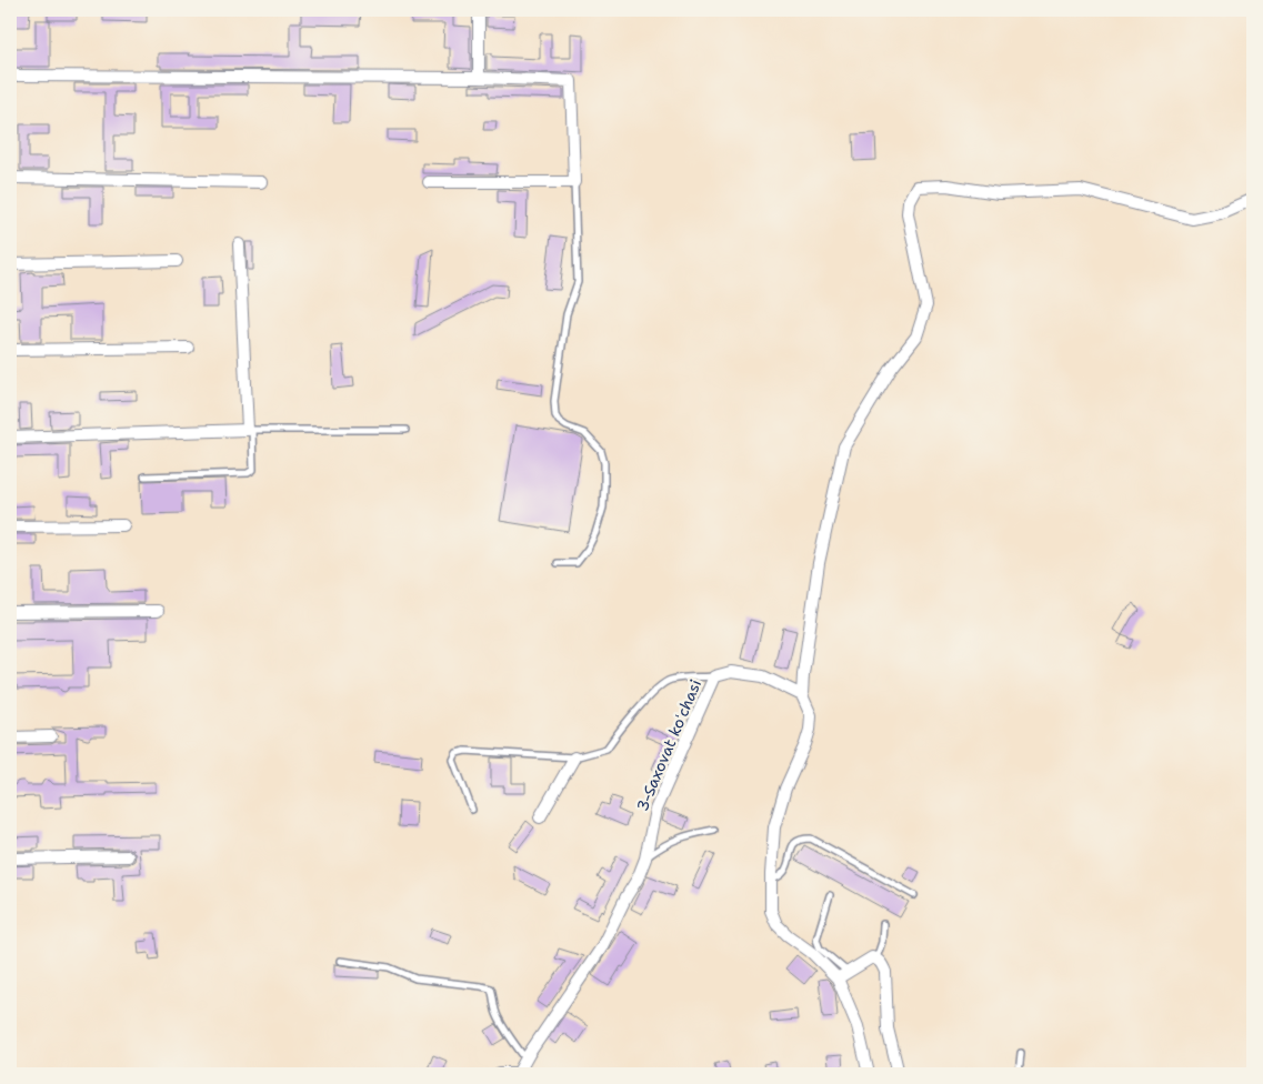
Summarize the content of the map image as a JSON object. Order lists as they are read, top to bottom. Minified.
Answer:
{"streets":{"street":["3-Saxovat koʻchasi"]}}
